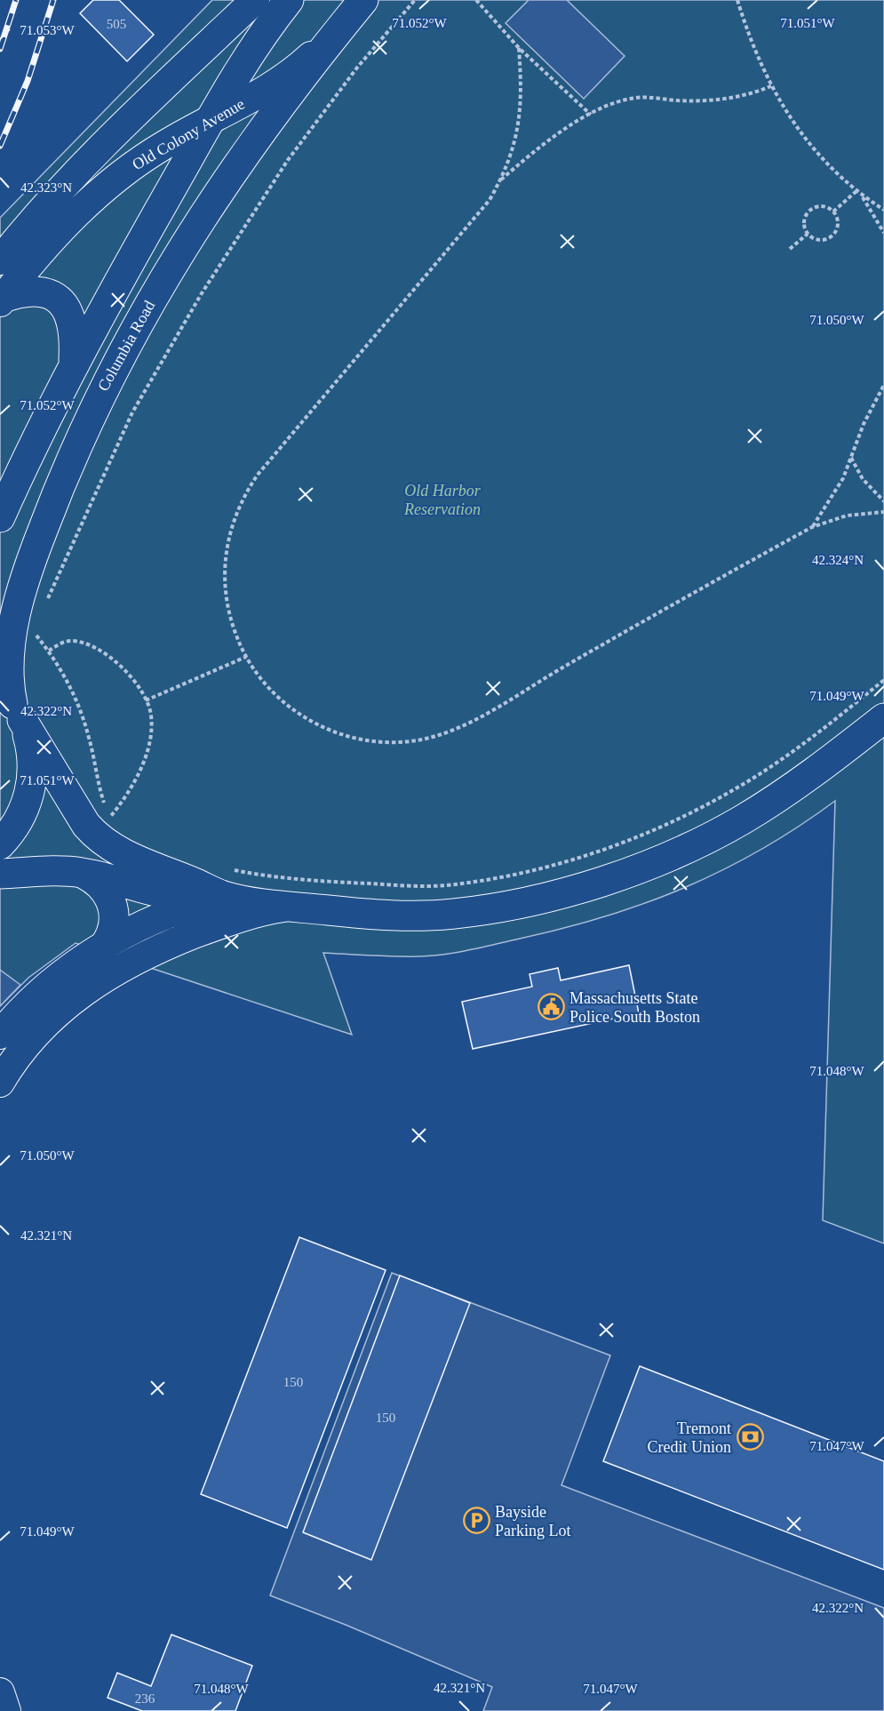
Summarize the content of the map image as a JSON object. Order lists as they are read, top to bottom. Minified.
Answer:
{"streets":{"main road":["Old Colony Avenue","Columbia Road"]},"crossings":[["Old Colony Avenue","Columbia Road"]],"parks":["Old Harbor Reservation"],"places":{"public building":["Massachusetts State Police South Boston"],"bank":["Tremont Credit Union"],"parking":["Bayside Parking Lot"]},"house_numbers":["505","150","150","236"],"coordinates":["71.052°W","71.051°W","71.053°W","42.323°N","71.050°W","42.324°N","71.049°W","42.322°N","71.048°W","42.321°N","71.047°W"]}
